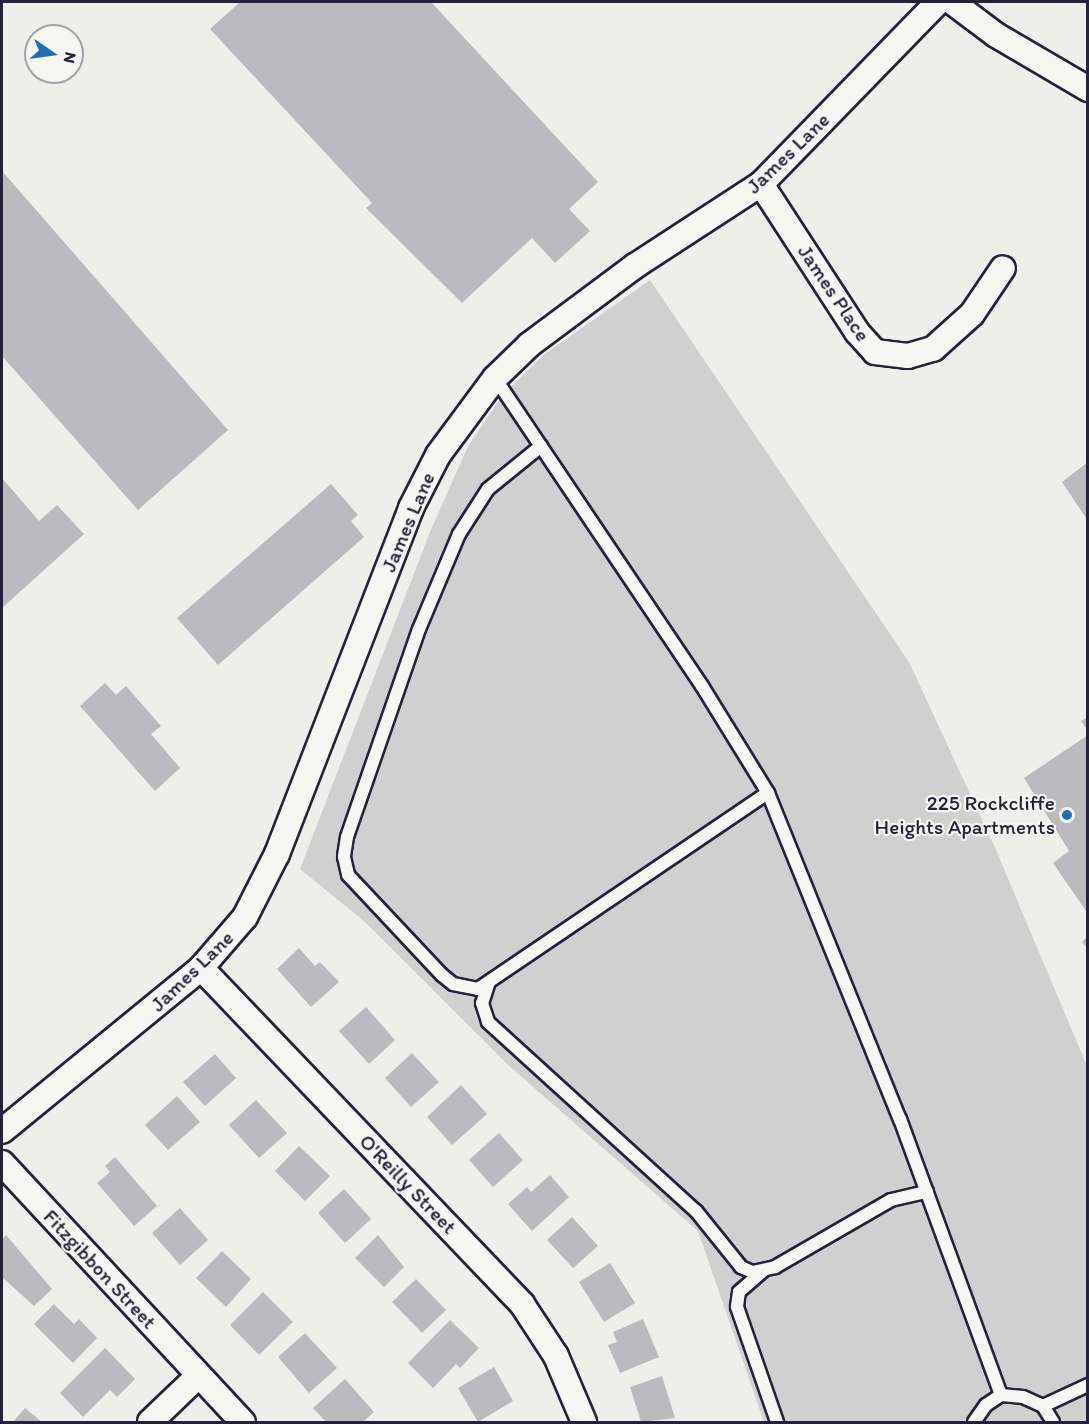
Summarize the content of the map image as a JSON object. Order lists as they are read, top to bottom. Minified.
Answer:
{"streets":{"street":["James Lane","James Place","O'Reilly Street","Fitzgibbon Street"]},"crossings":[["James Lane","James Place"],["James Lane","O'Reilly Street"]],"places":["225 Rockcliffe Heights Apartments"],"north":"right"}
